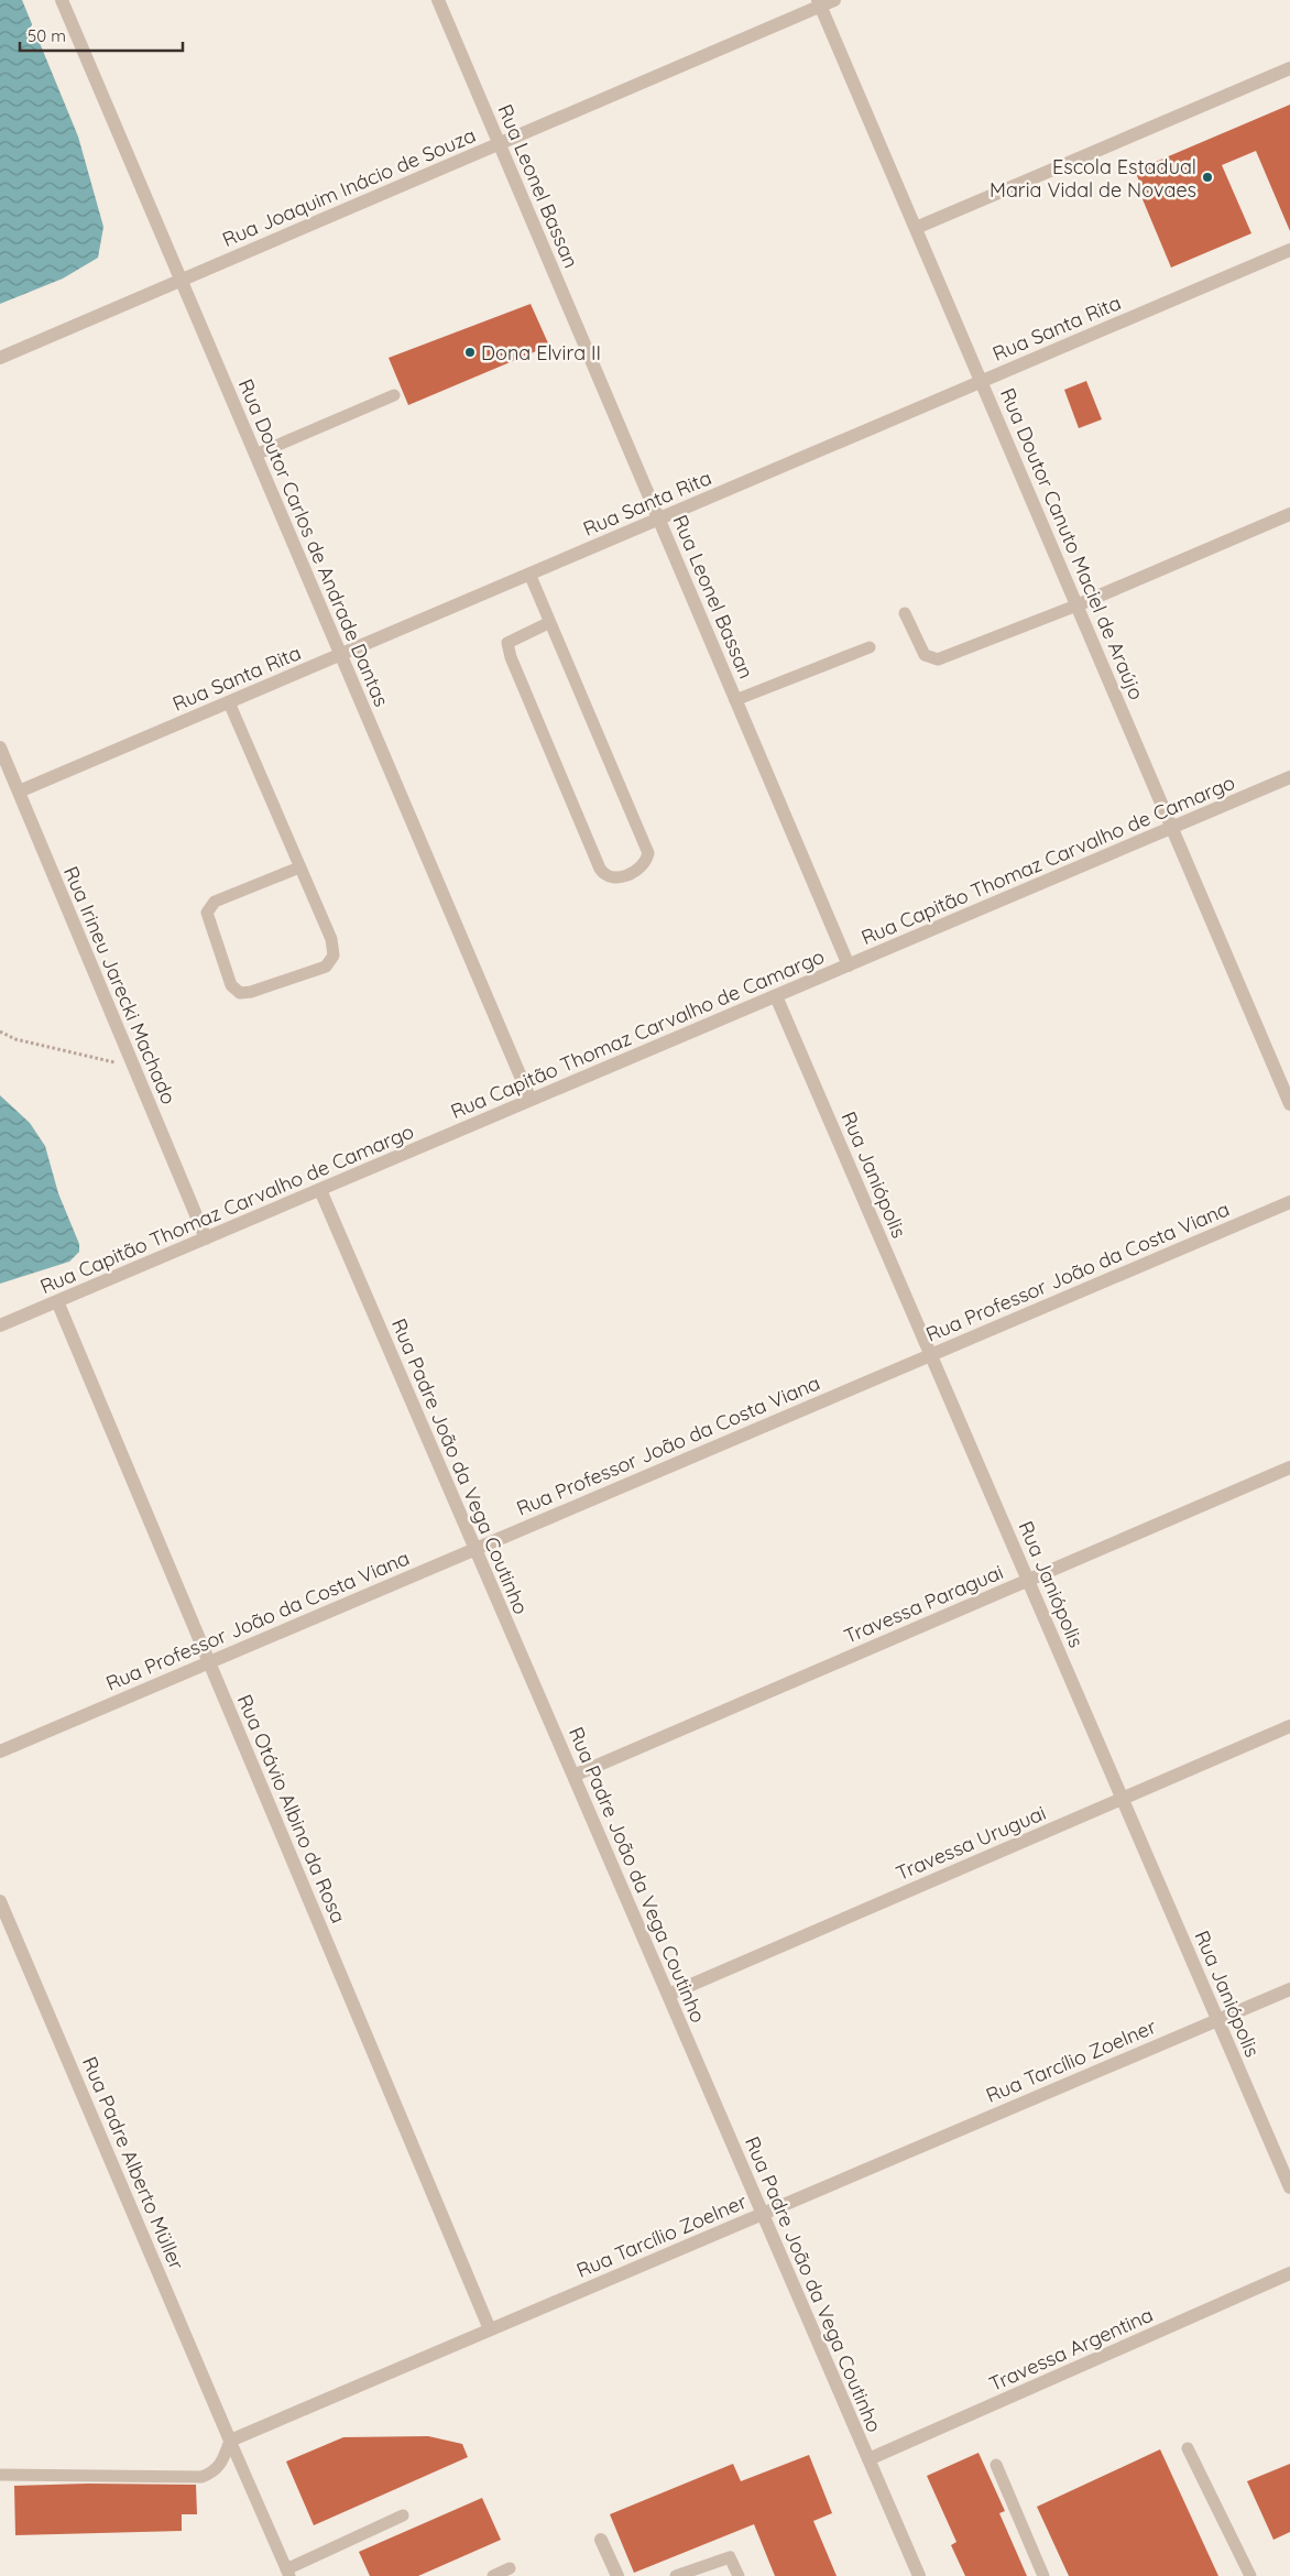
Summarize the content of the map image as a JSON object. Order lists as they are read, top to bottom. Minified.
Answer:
{"streets":{"street":["Rua Leonel Bassan","Rua Joaquim Inácio de Souza","Rua Santa Rita","Rua Doutor Carlos de Andrade Dantas","Rua Doutor Canuto Maciel de Araújo","Rua Capitão Thomaz Carvalho de Camargo","Rua Irineu Jarecki Machado","Rua Janiópolis","Rua Professor João da Costa Viana","Rua Padre João da Vega Coutinho","Travessa Paraguai","Rua Otávio Albino da Rosa","Travessa Uruguai","Rua Tarcílio Zoelner","Rua Padre Alberto Müller","Travessa Argentina"]},"crossings":[["Rua Leonel Bassan","Rua Joaquim Inácio de Souza"],["Rua Leonel Bassan","Rua Santa Rita"],["Rua Leonel Bassan","Rua Capitão Thomaz Carvalho de Camargo"],["Rua Joaquim Inácio de Souza","Rua Doutor Carlos de Andrade Dantas"],["Rua Joaquim Inácio de Souza","Rua Doutor Canuto Maciel de Araújo"],["Rua Santa Rita","Rua Doutor Carlos de Andrade Dantas"],["Rua Santa Rita","Rua Doutor Canuto Maciel de Araújo"],["Rua Santa Rita","Rua Irineu Jarecki Machado"],["Rua Doutor Carlos de Andrade Dantas","Rua Capitão Thomaz Carvalho de Camargo"],["Rua Doutor Canuto Maciel de Araújo","Rua Capitão Thomaz Carvalho de Camargo"],["Rua Capitão Thomaz Carvalho de Camargo","Rua Irineu Jarecki Machado"],["Rua Capitão Thomaz Carvalho de Camargo","Rua Janiópolis"],["Rua Capitão Thomaz Carvalho de Camargo","Rua Padre João da Vega Coutinho"],["Rua Capitão Thomaz Carvalho de Camargo","Rua Otávio Albino da Rosa"],["Rua Janiópolis","Rua Professor João da Costa Viana"],["Rua Janiópolis","Travessa Paraguai"],["Rua Janiópolis","Travessa Uruguai"],["Rua Janiópolis","Rua Tarcílio Zoelner"],["Rua Professor João da Costa Viana","Rua Padre João da Vega Coutinho"],["Rua Professor João da Costa Viana","Rua Otávio Albino da Rosa"],["Rua Padre João da Vega Coutinho","Travessa Paraguai"],["Rua Padre João da Vega Coutinho","Travessa Uruguai"],["Rua Padre João da Vega Coutinho","Rua Tarcílio Zoelner"],["Rua Padre João da Vega Coutinho","Travessa Argentina"],["Rua Otávio Albino da Rosa","Rua Tarcílio Zoelner"],["Rua Tarcílio Zoelner","Rua Padre Alberto Müller"]],"places":["Escola Estadual Maria Vidal de Novaes","Dona Elvira II"],"scale_bar":"50 m"}
